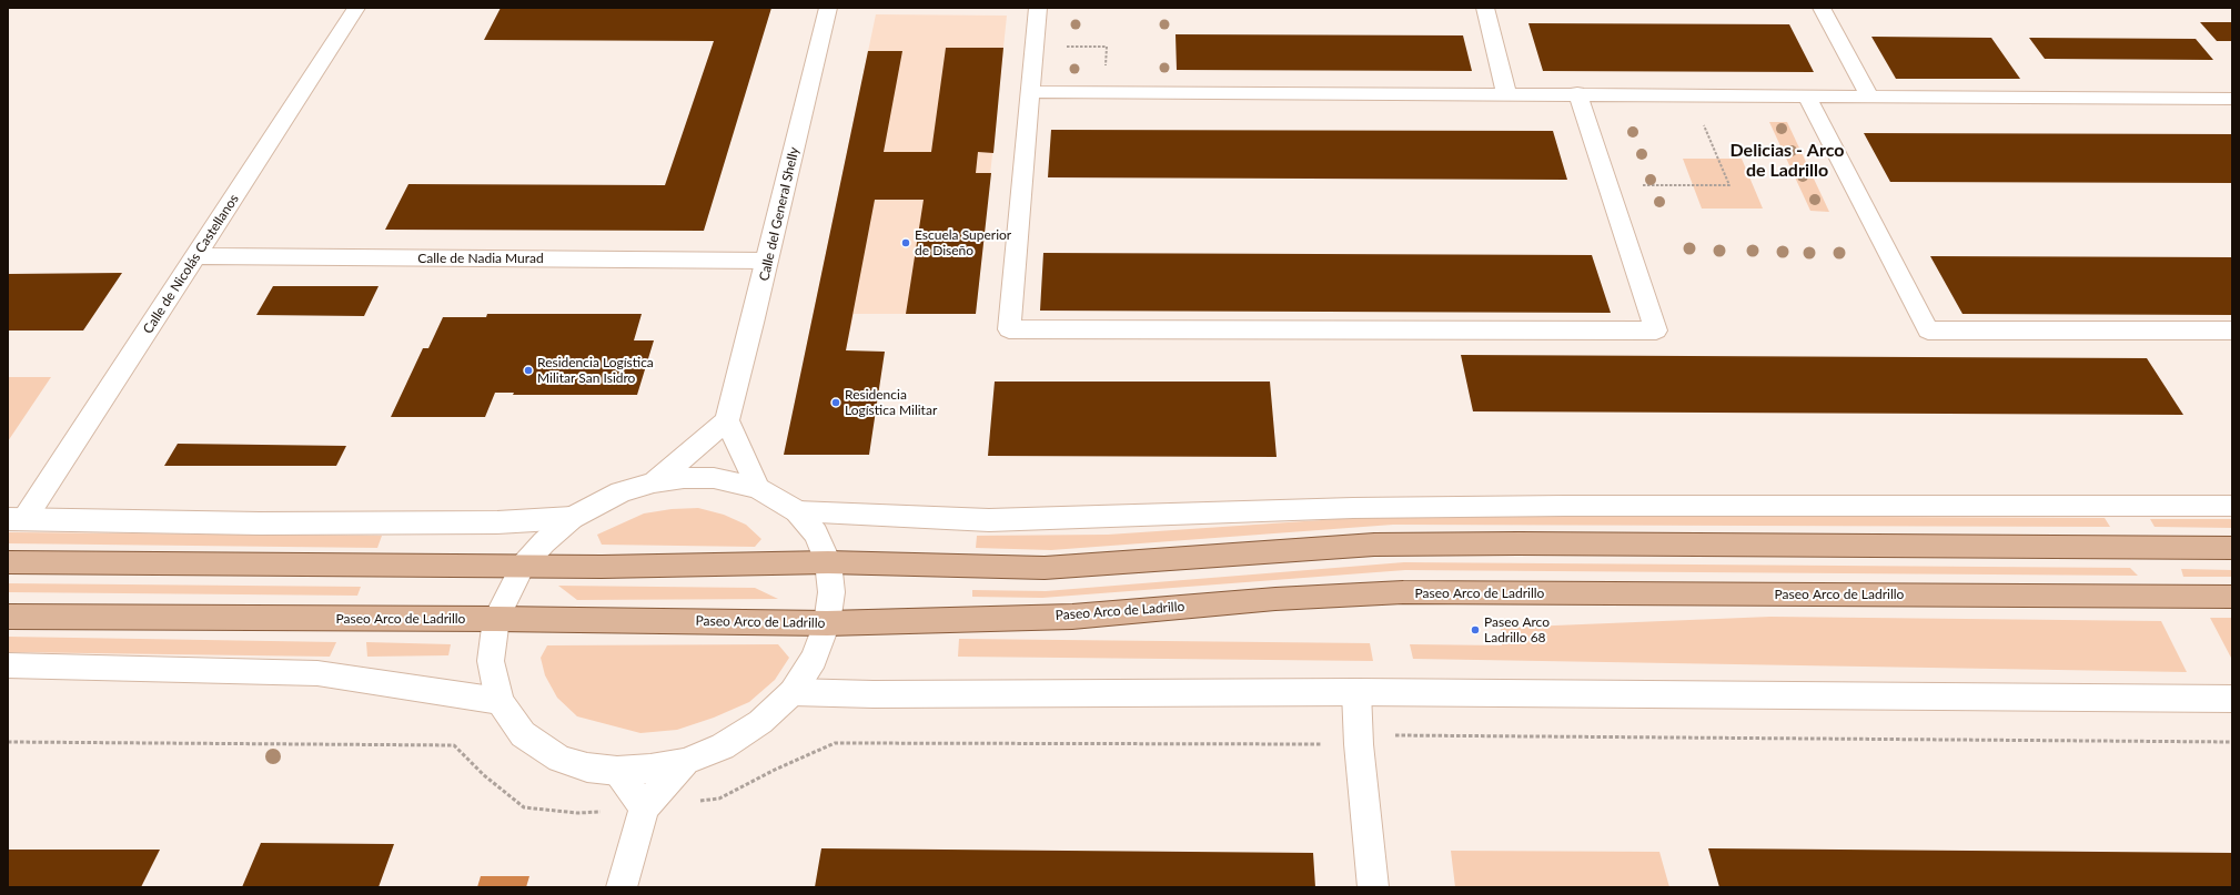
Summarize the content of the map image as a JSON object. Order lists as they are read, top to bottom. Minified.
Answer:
{"streets":{"main road":["Paseo Arco de Ladrillo"],"street":["Calle del General Shelly","Calle de Nadia Murad","Calle de Nicolás Castellanos"]},"crossings":[["Calle del General Shelly","Calle de Nadia Murad"],["Calle de Nadia Murad","Calle de Nicolás Castellanos"]],"districts":["Delicias - Arco de Ladrillo"],"places":["Escuela Superior de Diseño","Residencia Logística Militar San Isidro","Residencia Logística Militar","Paseo Arco Ladrillo 68"]}
